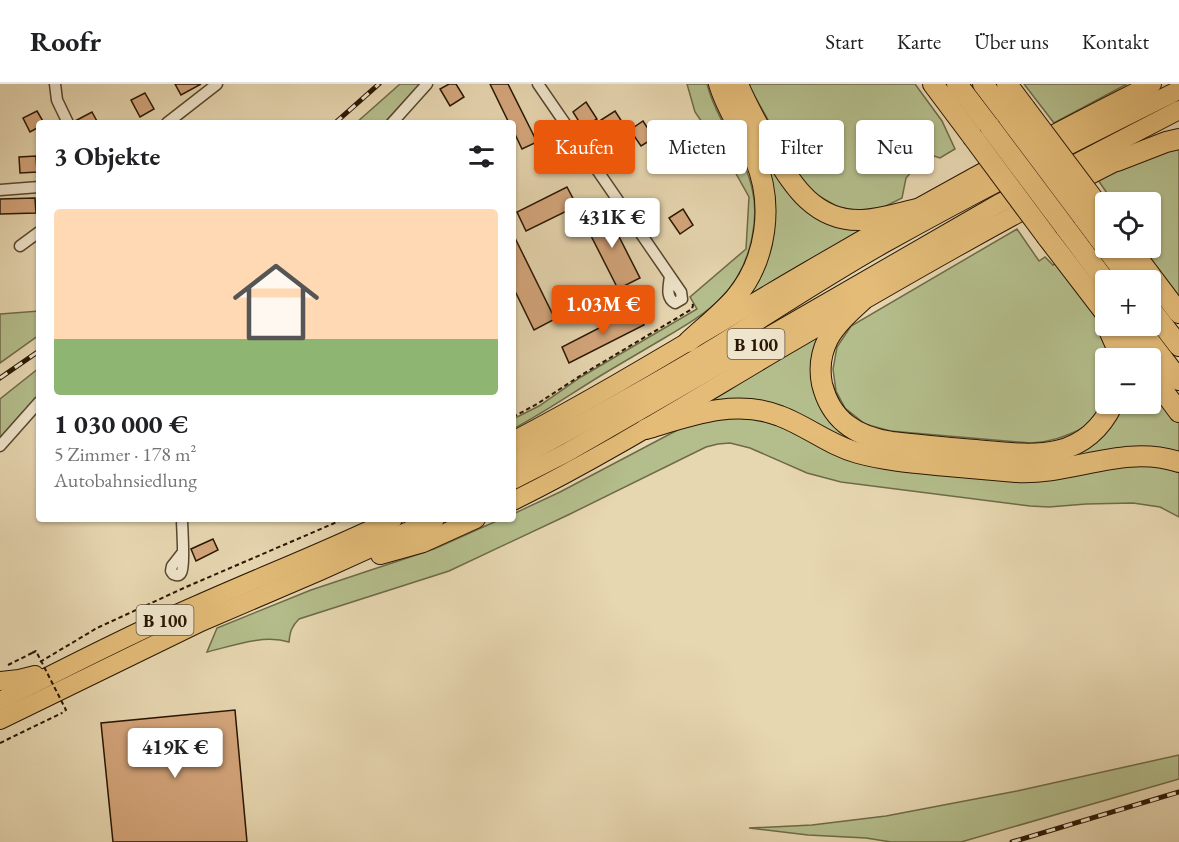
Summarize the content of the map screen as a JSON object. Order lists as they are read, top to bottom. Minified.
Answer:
{"streets":{"highway":["B 100"]},"page":{"header":"Roofr","nav":["Start","Karte","Über uns","Kontakt"],"chip":["Kaufen","Mieten","Filter","Neu"],"heading":"3 Objekte","map_buttons":["+","−"],"list":[{"name":"1 030 000 €","note":"5 Zimmer · 178 m² · Autobahnsiedlung"}],"price":["431K €","1.03M €","419K €"]}}
